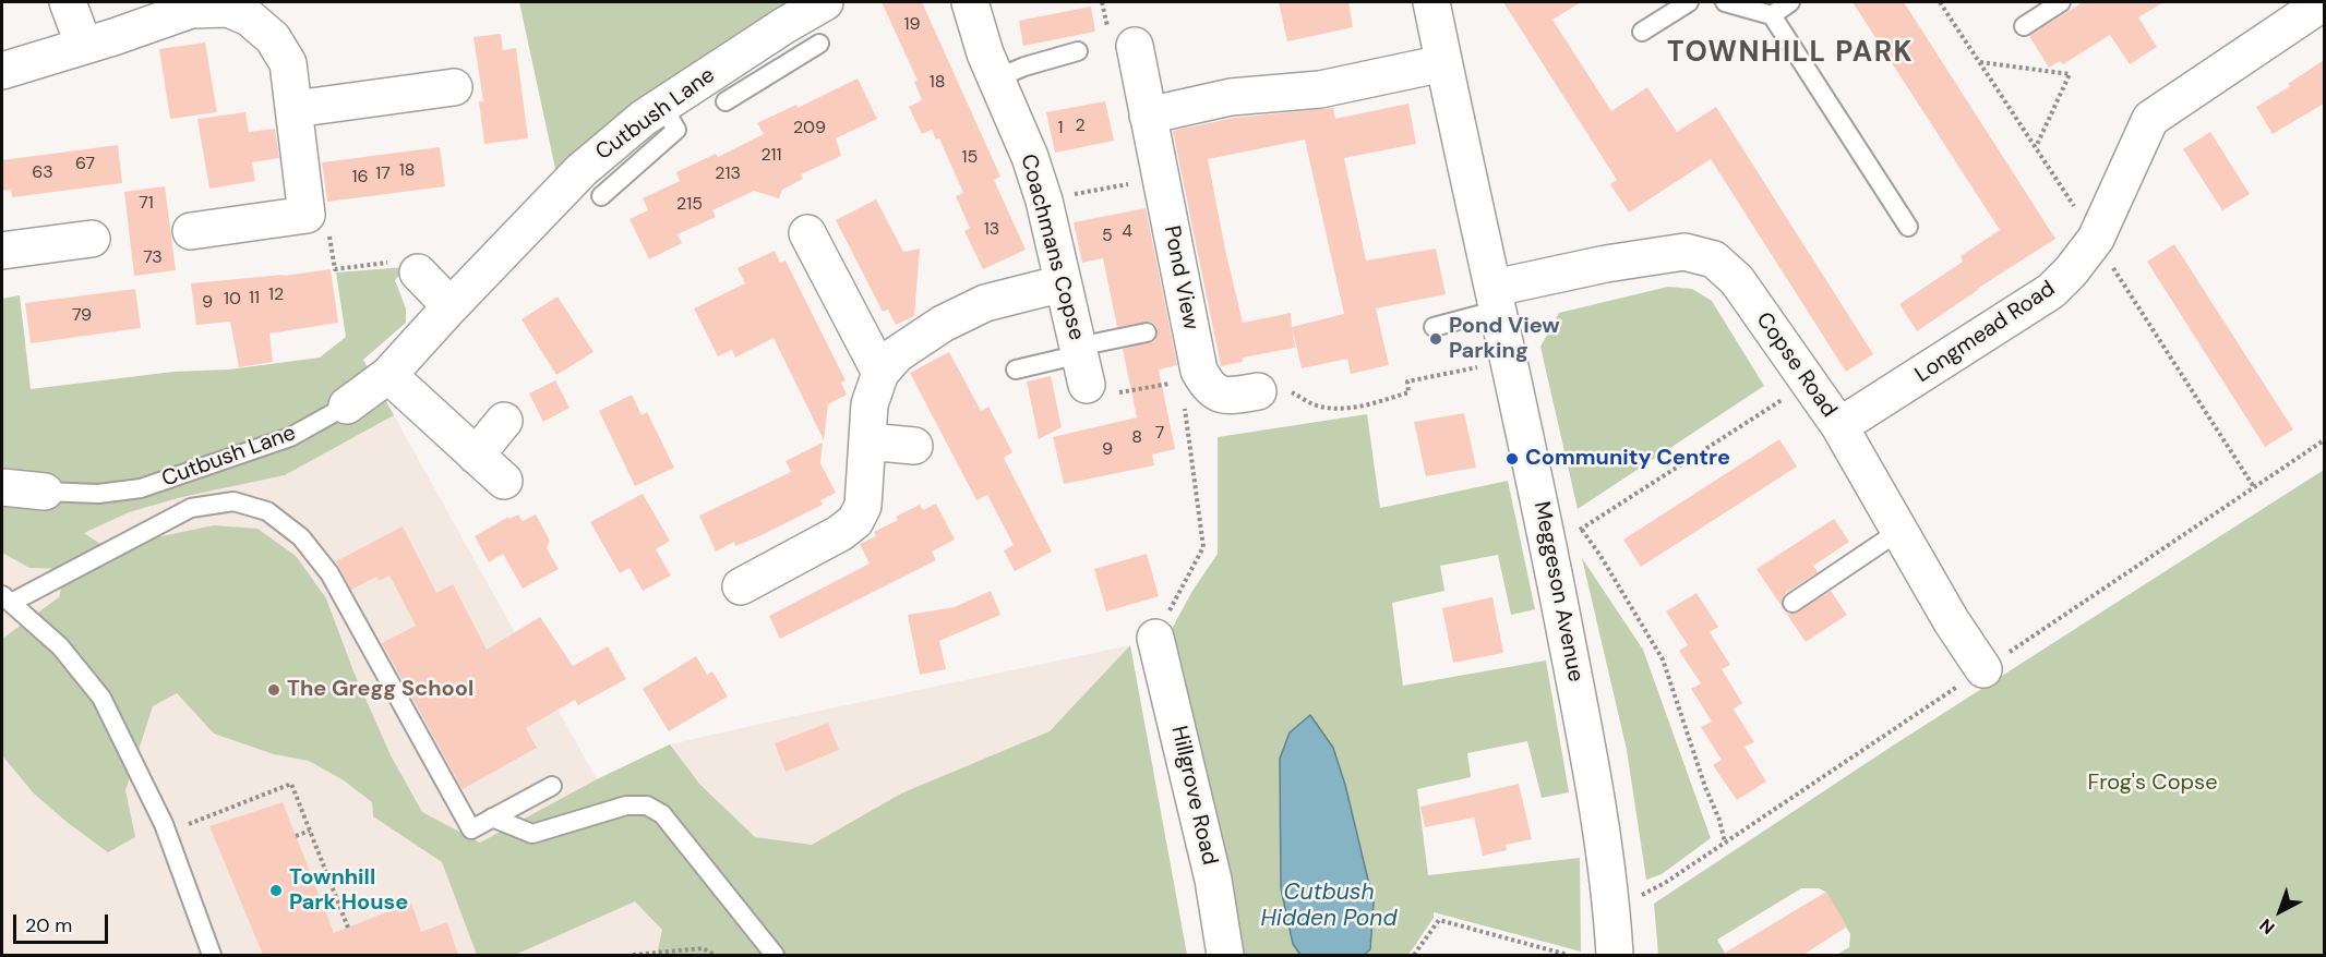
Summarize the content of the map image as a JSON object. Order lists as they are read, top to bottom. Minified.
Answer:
{"streets":{"street":["Cutbush Lane","Coachmans Copse","Pond View","Longmead Road","Copse Road","Meggeson Avenue","Hillgrove Road"]},"crossings":[["Longmead Road","Copse Road"],["Copse Road","Meggeson Avenue"]],"districts":["TOWNHILL PARK"],"water":["Cutbush Hidden Pond"],"parks":["Frog's Copse"],"places":["Pond View Parking","Community Centre","The Gregg School","Townhill Park House"],"house_numbers":["19","18","2","209","1","211","15","67","18","63","17","213","16","71","215","13","4","5","73","12","11","10","9","79","7","8","9"],"scale_bar":"20 m","north":"bottom left"}
